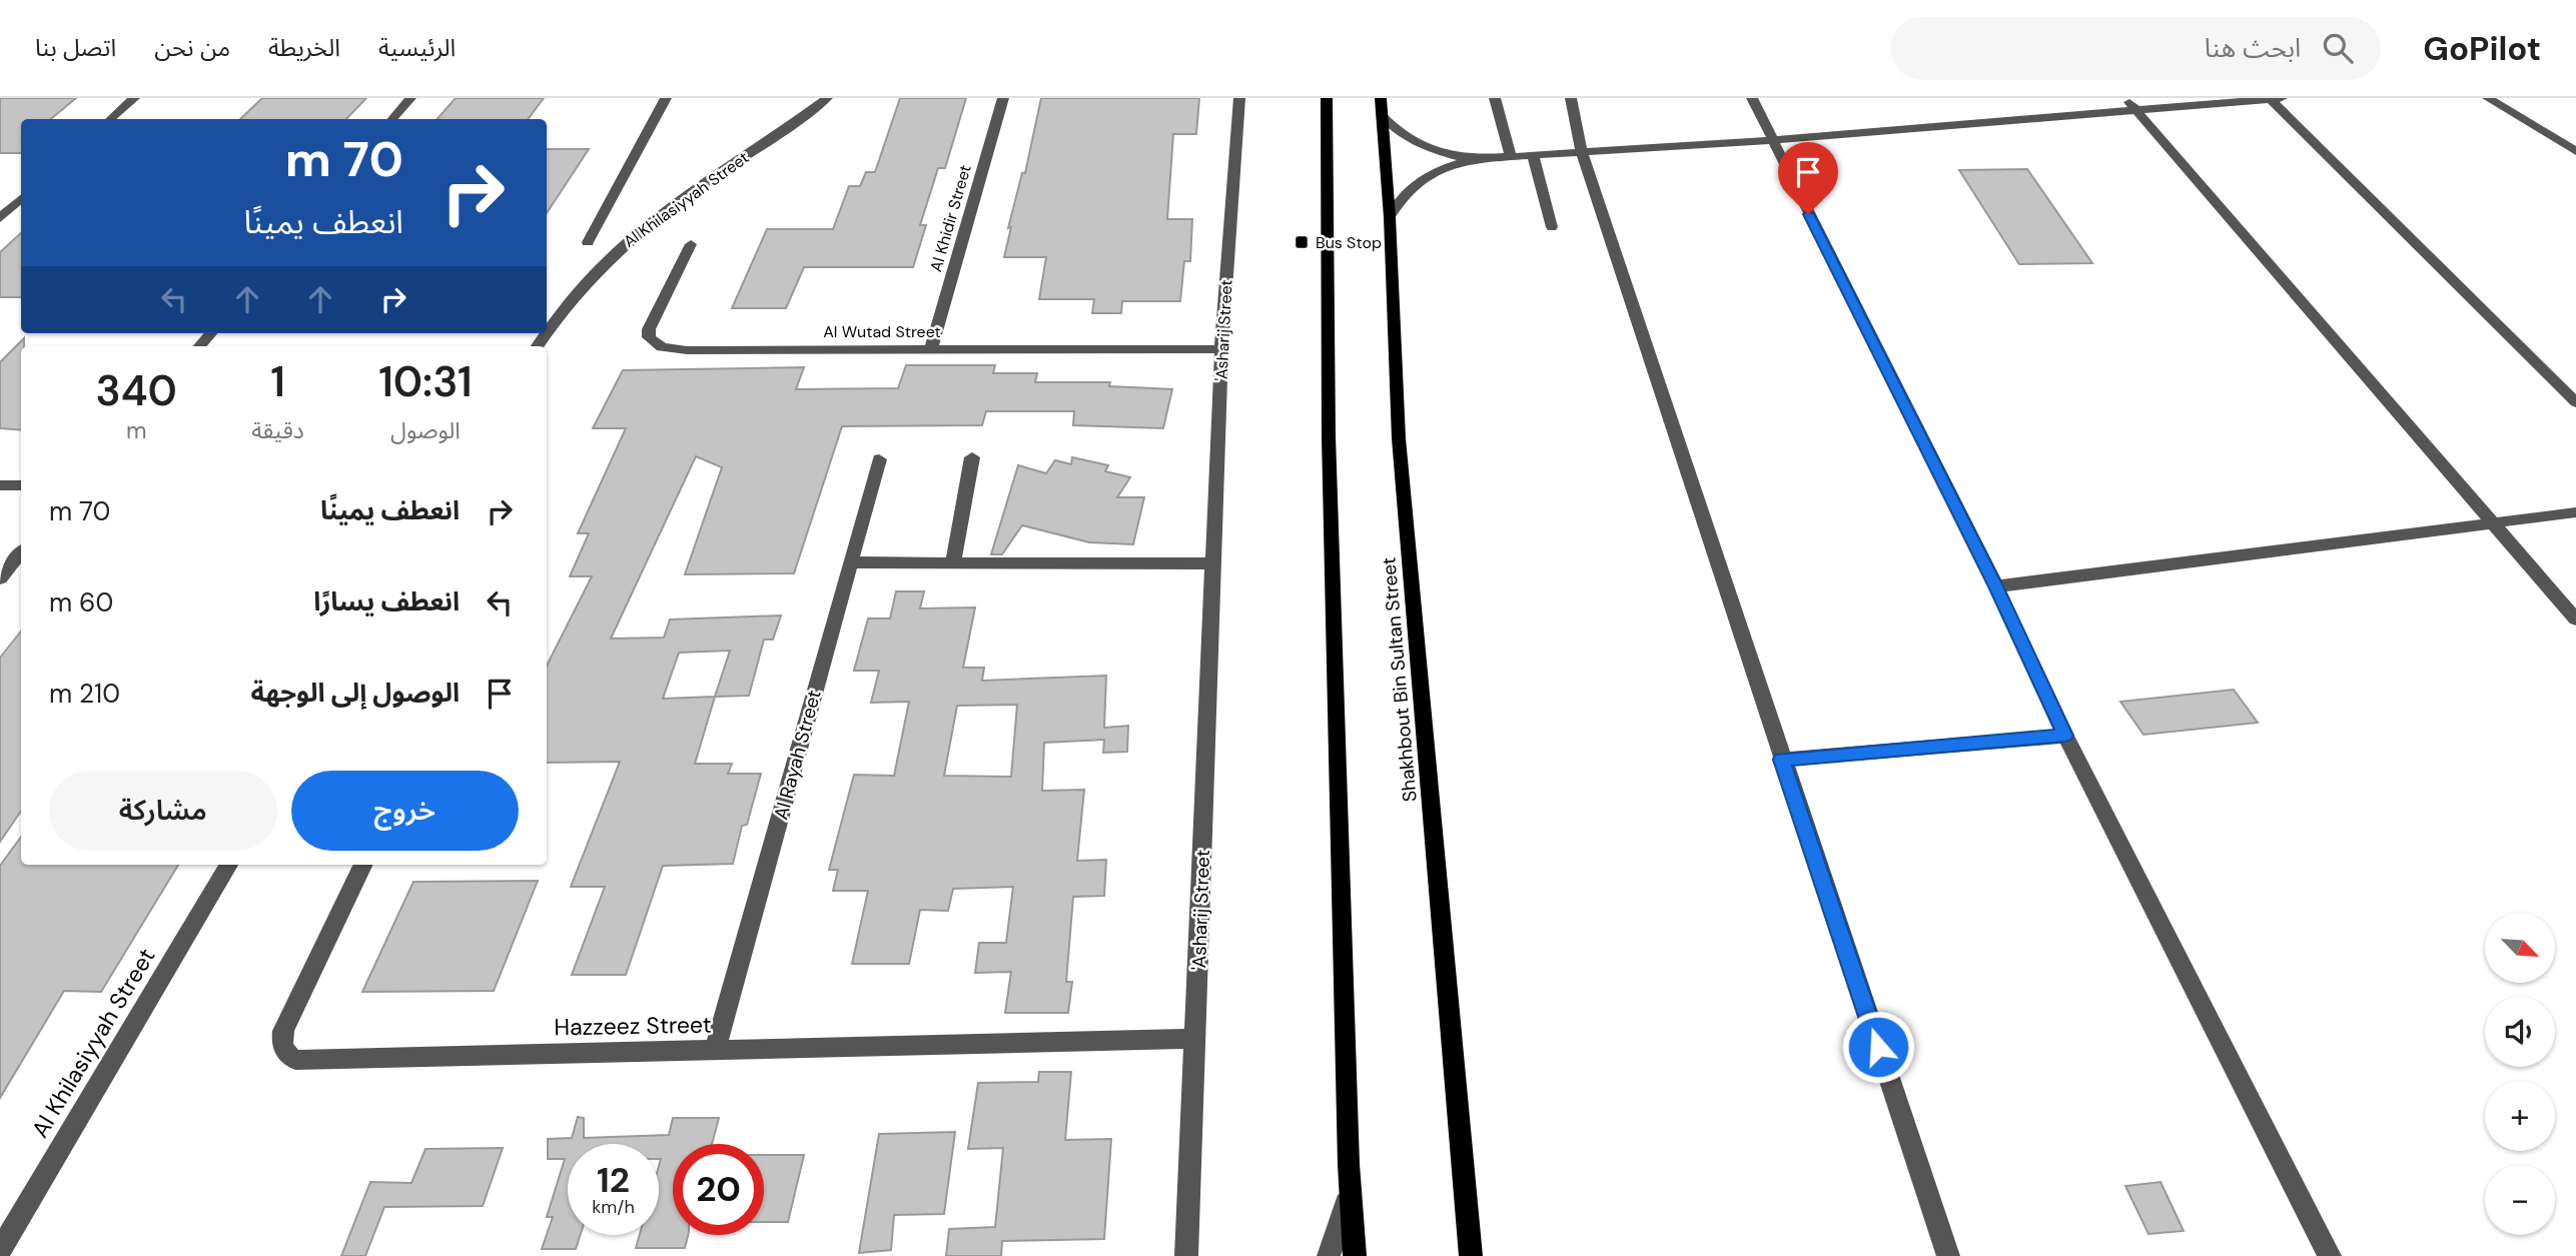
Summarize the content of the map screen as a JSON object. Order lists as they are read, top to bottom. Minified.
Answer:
{"streets":{"main road":["Shakhbout Bin Sultan Street"],"street":["Al Khilasiyyah Street","Al Khidir Street","'Asharij Street","Al Wutad Street","Al Rayah Street","Hazzeez Street"]},"crossings":[["Al Khidir Street","Al Wutad Street"],["'Asharij Street","Al Wutad Street"],["'Asharij Street","Hazzeez Street"],["Al Rayah Street","Hazzeez Street"]],"places":{"transit":["Bus Stop"]},"north":"bottom right","page":{"header":"GoPilot","search":"ابحث هنا","nav":["الرئيسية","الخريطة","من نحن","اتصل بنا"],"turn":["70 m","انعطف يمينًا"],"eta":["10:31","الوصول","1","دقيقة","340","m"],"list":[{"name":"انعطف يمينًا","value":"70 m"},{"name":"انعطف يسارًا","value":"60 m"},{"name":"الوصول إلى الوجهة","value":"210 m"}],"buttons":["خروج","مشاركة"],"map_buttons":["+","−"],"speed":"12 km/h","limit":"20"}}
